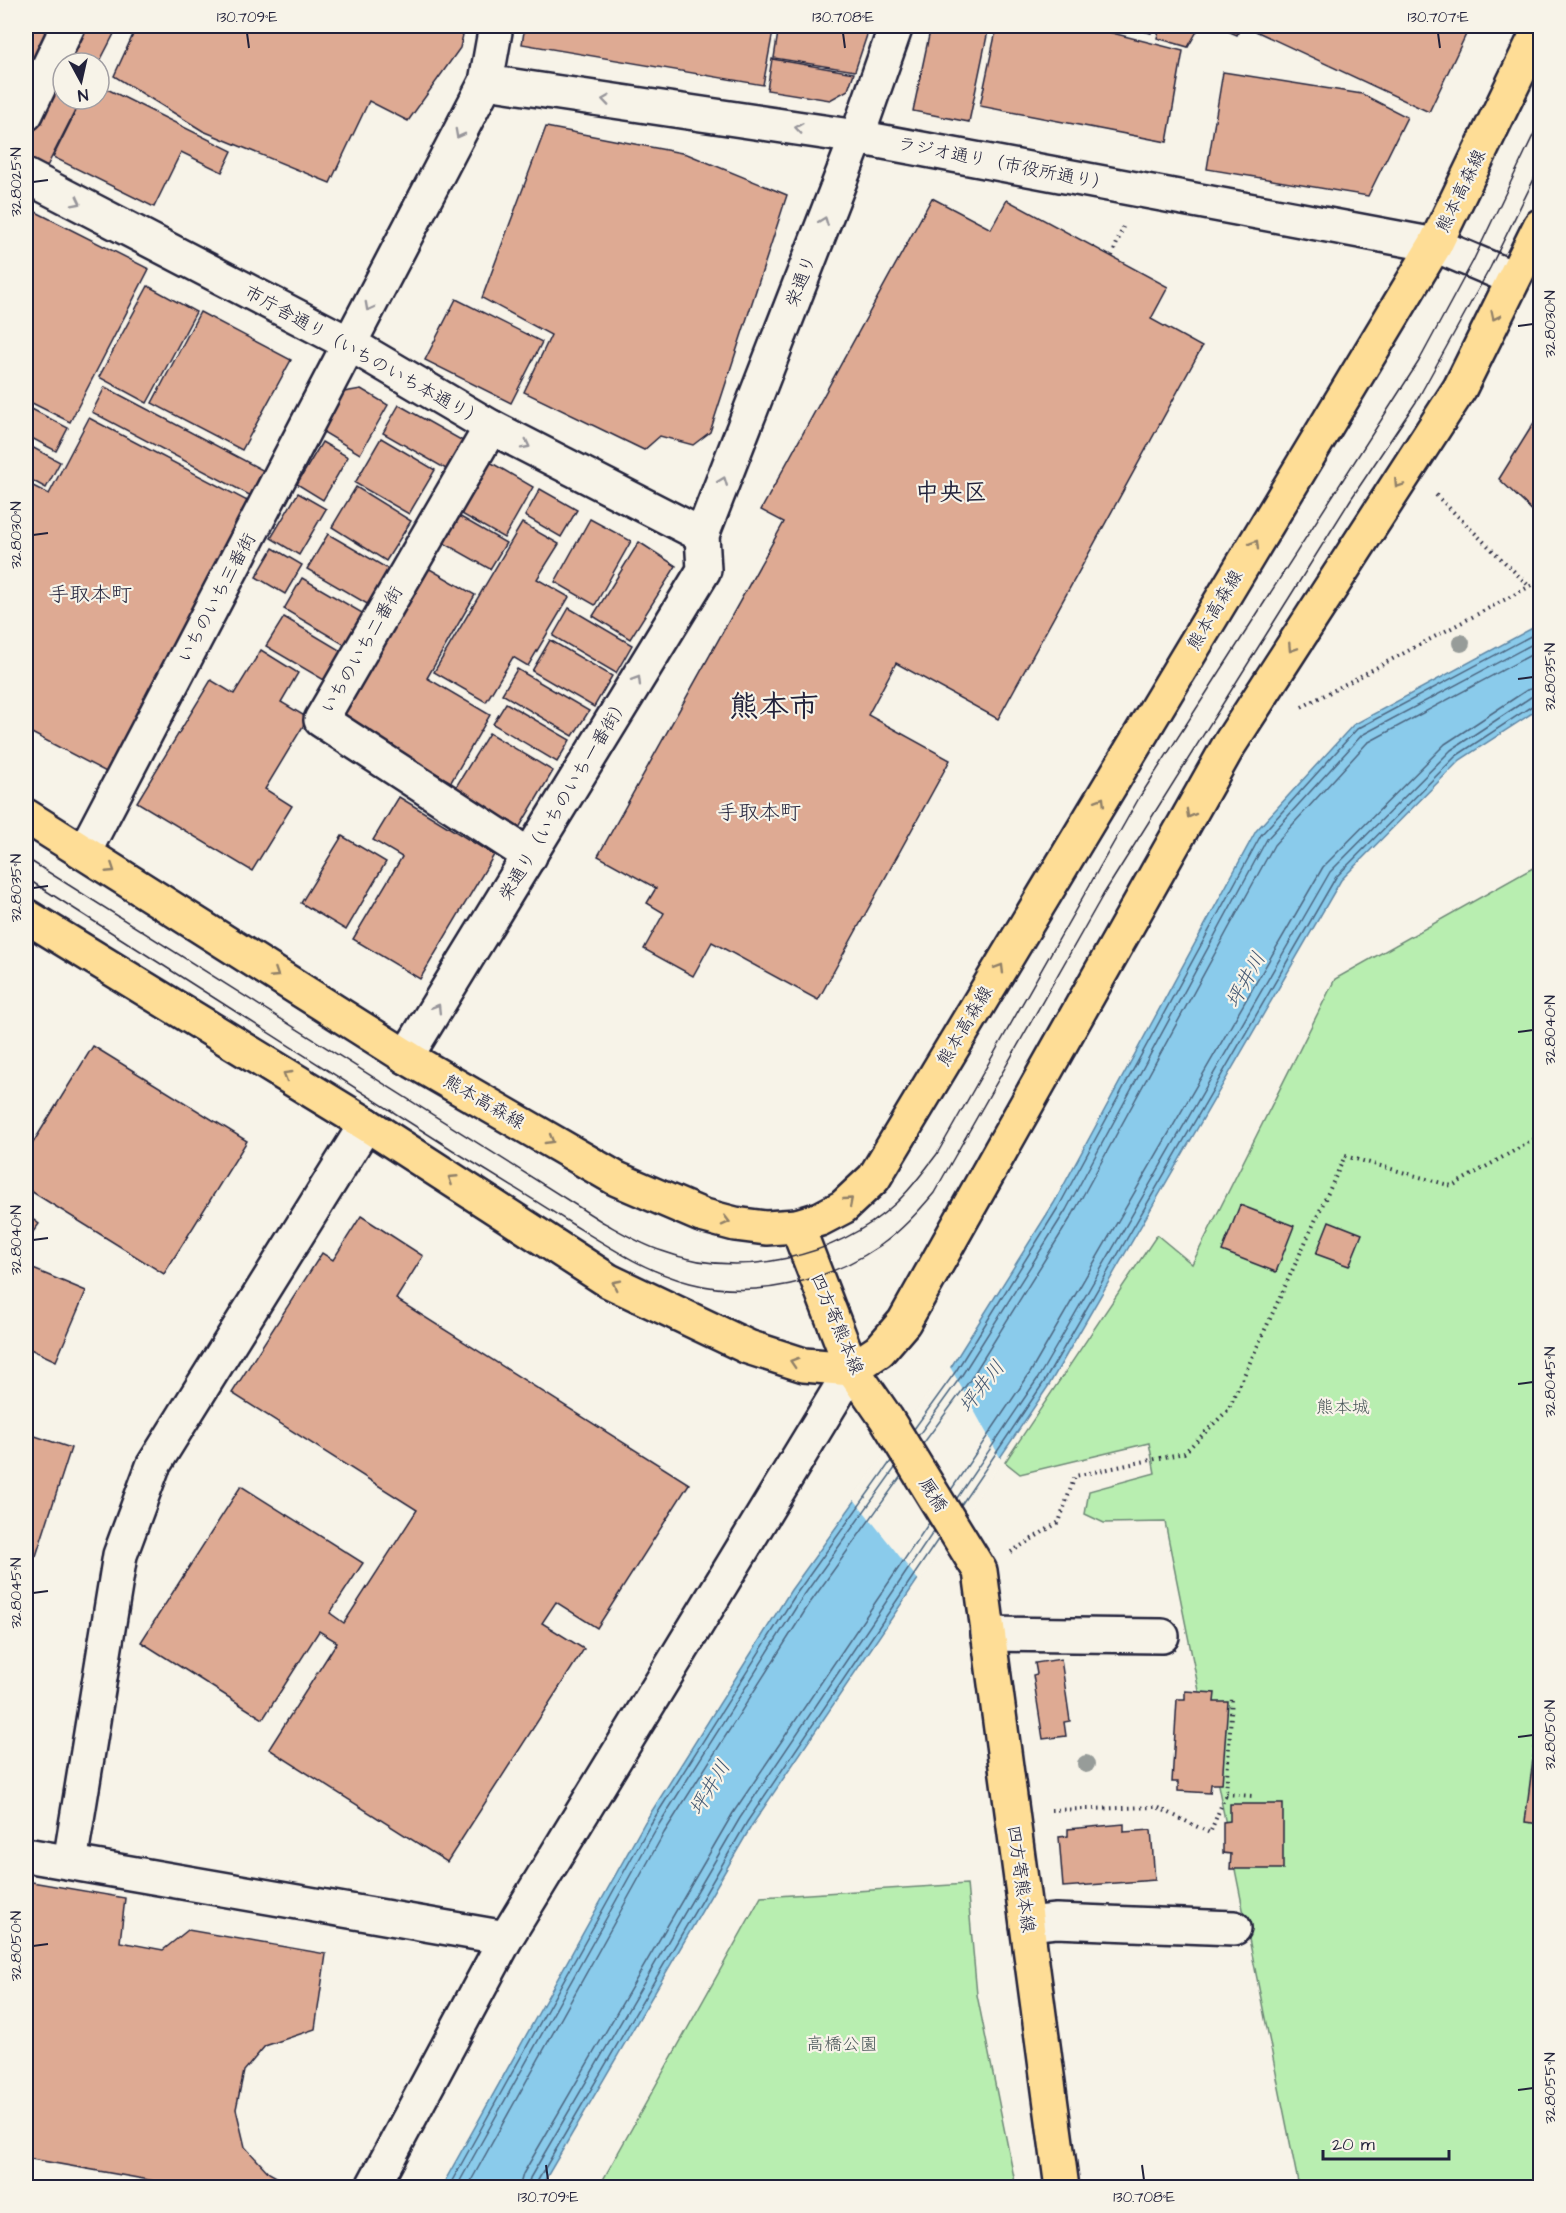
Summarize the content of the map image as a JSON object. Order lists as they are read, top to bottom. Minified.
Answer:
{"streets":{"main road":["熊本高森線","四方寄熊本線","厩橋"],"street":["ラジオ通り（市役所通り）","栄通り","市庁舎通り（いちのいち本通り）","いちのいち三番街","いちのいち二番街","栄通り（いちのいち一番街）"]},"crossings":[["ラジオ通り（市役所通り）","熊本高森線"],["ラジオ通り（市役所通り）","栄通り"],["ラジオ通り（市役所通り）","いちのいち三番街"],["熊本高森線","いちのいち三番街"],["熊本高森線","栄通り（いちのいち一番街）"],["熊本高森線","四方寄熊本線"],["栄通り","市庁舎通り（いちのいち本通り）"],["栄通り","栄通り（いちのいち一番街）"],["市庁舎通り（いちのいち本通り）","いちのいち三番街"],["市庁舎通り（いちのいち本通り）","いちのいち二番街"],["市庁舎通り（いちのいち本通り）","栄通り（いちのいち一番街）"],["いちのいち二番街","栄通り（いちのいち一番街）"],["四方寄熊本線","厩橋"]],"one_way":["ラジオ通り（市役所通り）","栄通り","市庁舎通り（いちのいち本通り）","栄通り（いちのいち一番街）"],"districts":["中央区","手取本町","熊本市","手取本町"],"water":["坪井川"],"parks":["熊本城","高橋公園"],"scale_bar":"20 m","north":"bottom","coordinates":["130.709°E","130.708°E","130.707°E","32.8025°N","32.8030°N","32.8035°N","32.8040°N","32.8045°N","32.8050°N","32.8055°N"]}
